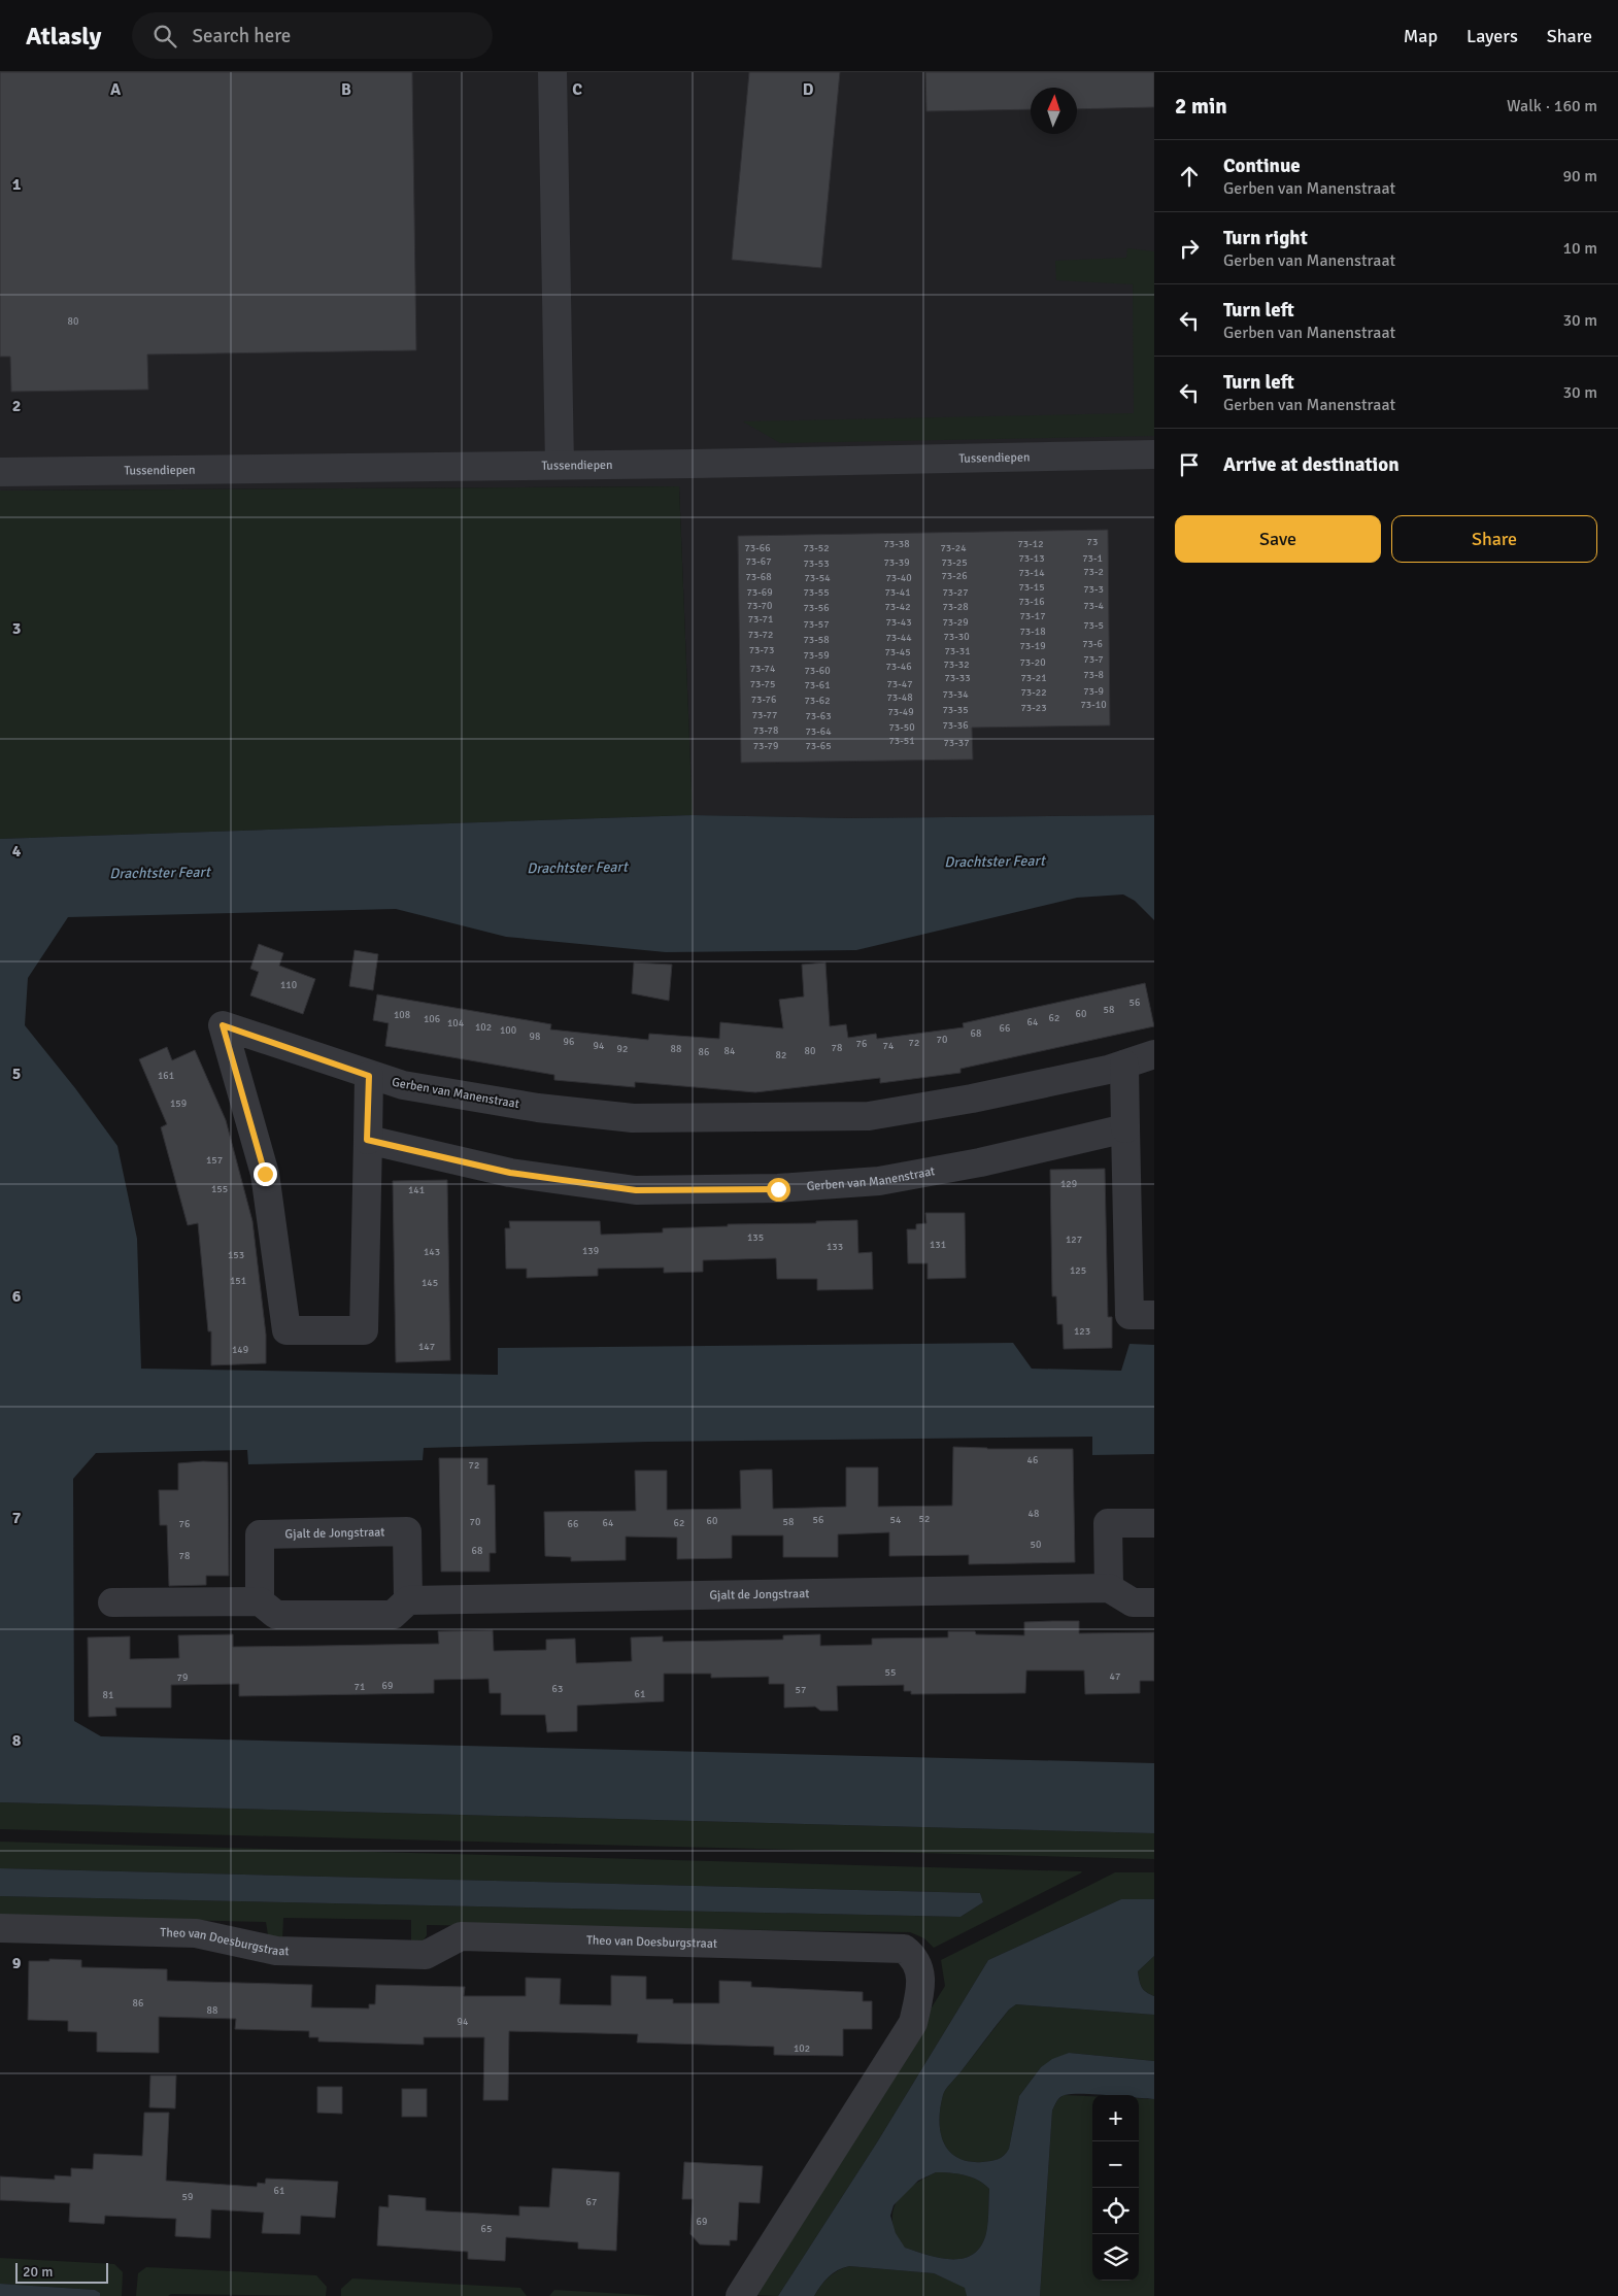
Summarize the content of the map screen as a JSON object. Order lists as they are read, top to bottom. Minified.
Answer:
{"streets":{"street":["Tussendiepen","Gerben van Manenstraat","Gjalt de Jongstraat","Theo van Doesburgstraat"]},"water":["Drachtster Feart"],"house_numbers":["80","73","73-38","73-12","73-66","73-52","73-24","73-13","73-1","73-67","73-39","73-25","73-53","73-2","73-14","73-26","73-68","73-54","73-40","73-15","73-3","73-69","73-55","73-41","73-27","73-16","73-70","73-4","73-42","73-28","73-56","73-17","73-71","73-43","73-29","73-57","73-5","73-18","73-72","73-30","73-44","73-58","73-6","73-19","73-73","73-31","73-45","73-59","73-7","73-20","73-32","73-46","73-74","73-60","73-8","73-33","73-21","73-75","73-47","73-61","73-9","73-22","73-34","73-48","73-76","73-62","73-10","73-23","73-35","73-49","73-77","73-63","73-36","73-50","73-78","73-64","73-51","73-37","73-79","73-65","110","56","58","60","108","62","106","64","104","102","66","100","68","98","70","96","72","76","94","74","78","92","88","84","80","86","82","161","159","157","129","155","141","135","127","131","133","139","143","153","125","151","145","123","147","149","46","72","48","52","56","54","60","70","58","64","62","76","66","50","68","78","55","47","79","69","71","63","57","61","81","86","88","94","102","61","59","67","69","65"],"scale_bar":"20 m","north":"top","page":{"header":"Atlasly","search":"Search here","nav":["Map","Layers","Share"],"heading":["2 min","Walk · 160 m"],"list":[["Continue","Gerben van Manenstraat","90 m"],["Turn right","Gerben van Manenstraat","10 m"],["Turn left","Gerben van Manenstraat","30 m"],["Turn left","Gerben van Manenstraat","30 m"],"Arrive at destination"],"buttons":["Save","Share"],"map_buttons":["+","−"],"scale":"20 m"},"grid":{"columns":["A","B","C","D"],"rows":["1","2","3","4","5","6","7","8","9"]}}
